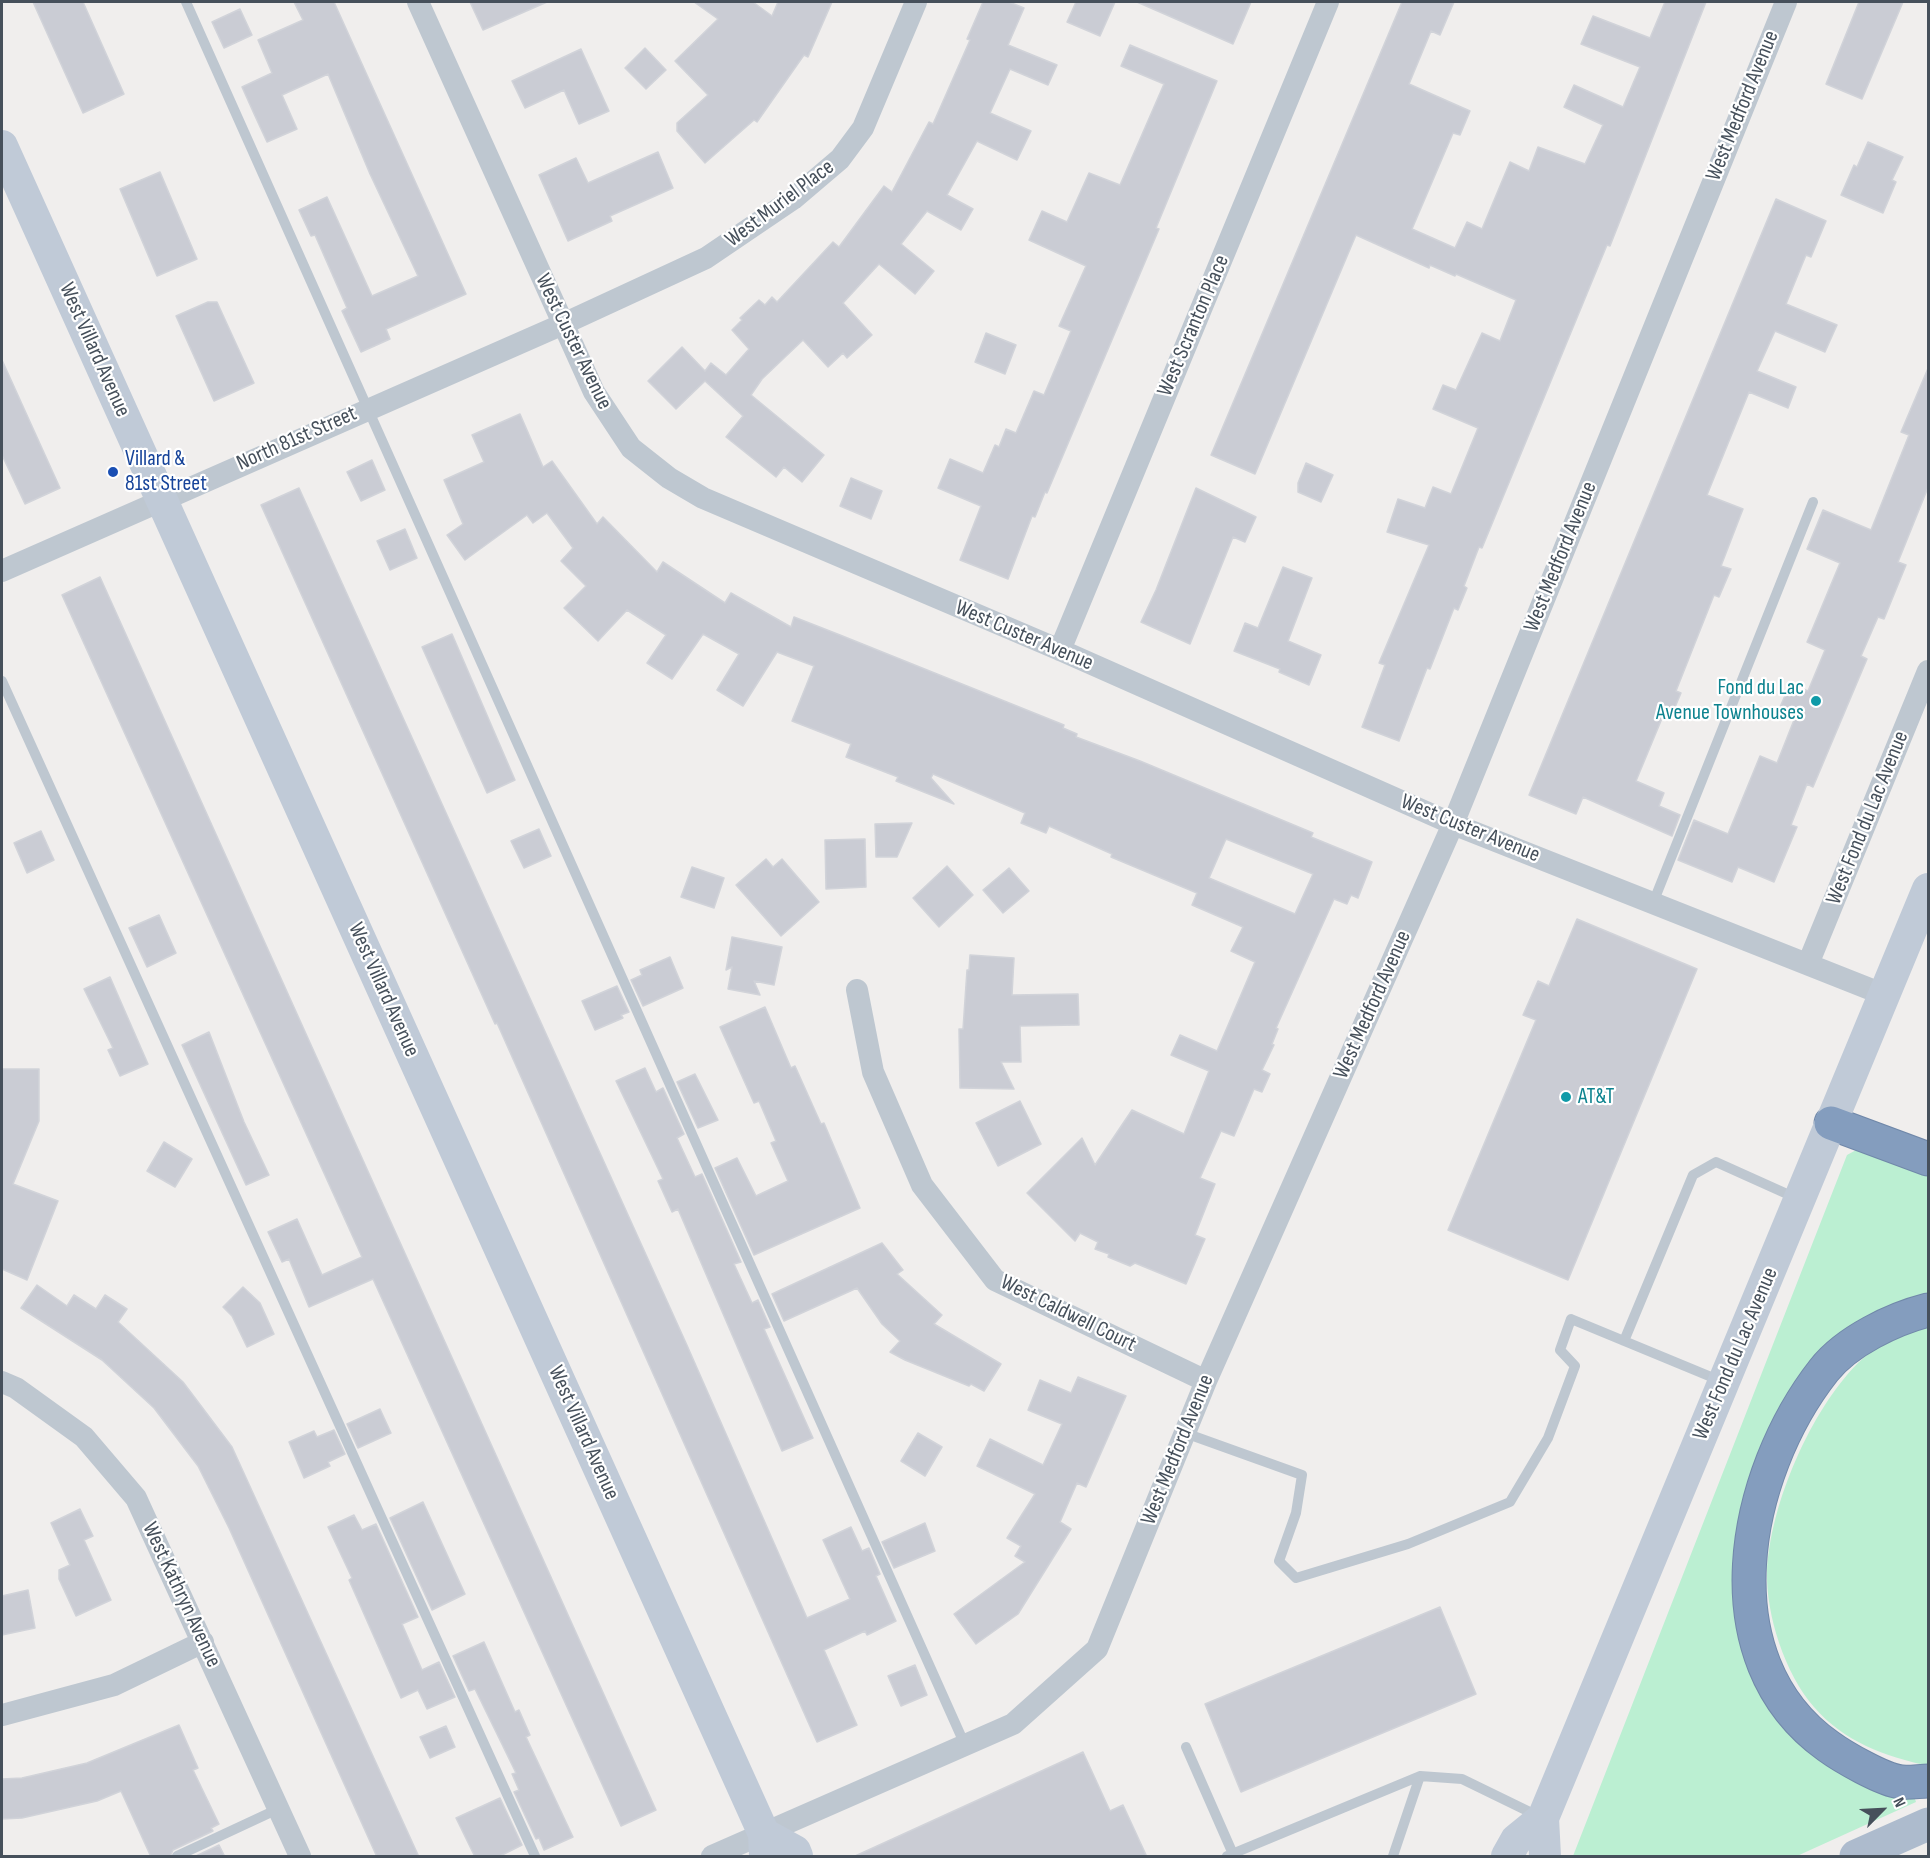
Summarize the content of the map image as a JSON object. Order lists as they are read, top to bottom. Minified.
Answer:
{"streets":{"street":["West Medford Avenue","West Muriel Place","West Scranton Place","West Custer Avenue","West Villard Avenue","North 81st Street","West Fond du Lac Avenue","West Caldwell Court","West Kathryn Avenue"]},"crossings":[["West Medford Avenue","West Custer Avenue"],["West Medford Avenue","West Villard Avenue"],["West Medford Avenue","West Caldwell Court"],["West Muriel Place","West Custer Avenue"],["West Muriel Place","North 81st Street"],["West Scranton Place","West Custer Avenue"],["West Custer Avenue","North 81st Street"],["West Custer Avenue","West Fond du Lac Avenue"],["West Villard Avenue","North 81st Street"]],"places":["Villard & 81st Street","Fond du Lac Avenue Townhouses","AT&T"],"north":"top right"}
